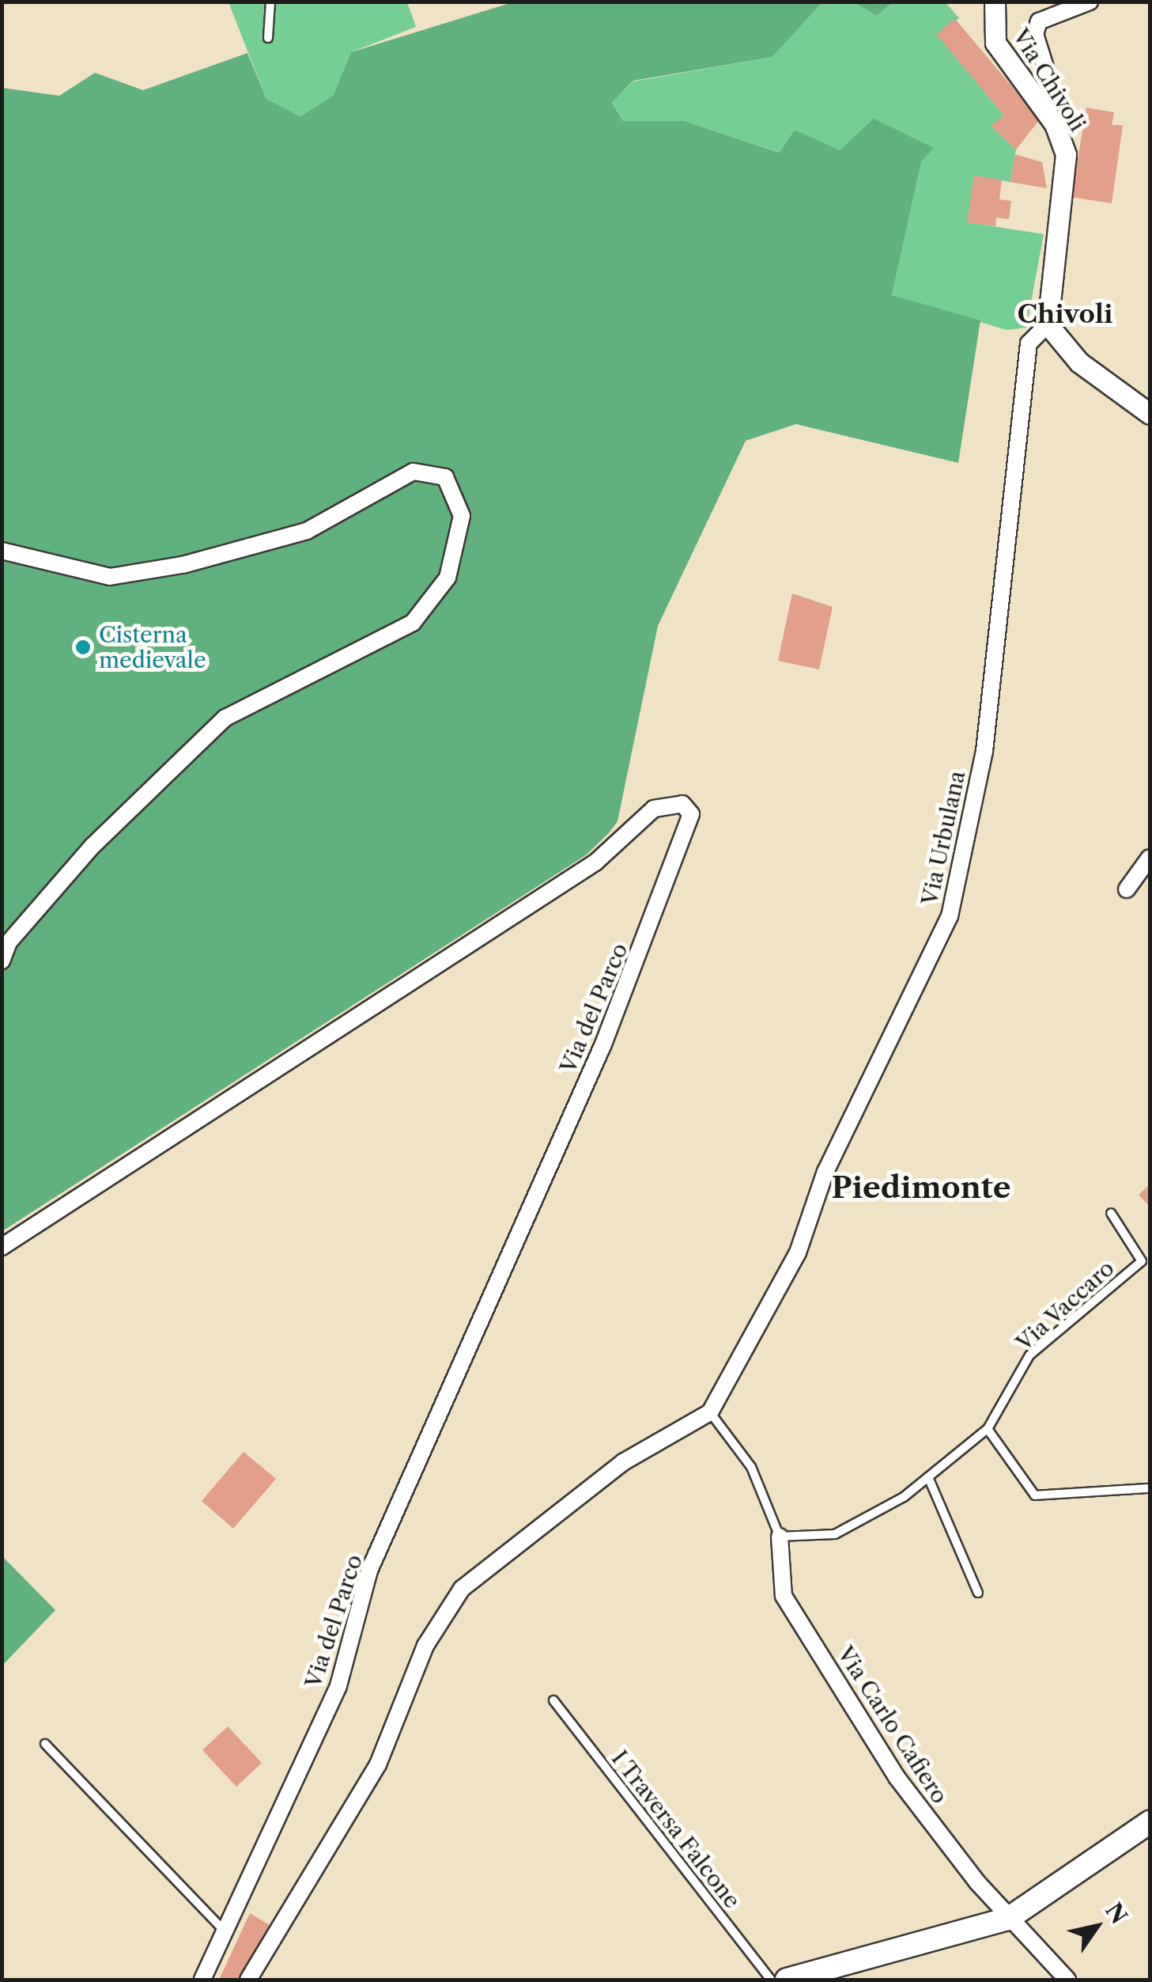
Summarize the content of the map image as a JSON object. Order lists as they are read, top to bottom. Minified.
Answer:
{"streets":{"street":["Via Chivoli","Via Urbulana","Via del Parco","Via Carlo Cafiero"],"lane":["Via Vaccaro","I Traversa Falcone"]},"crossings":[["Via Chivoli","Via Urbulana"]],"districts":["Chivoli","Piedimonte"],"places":["Cisterna medievale"],"north":"top right"}
